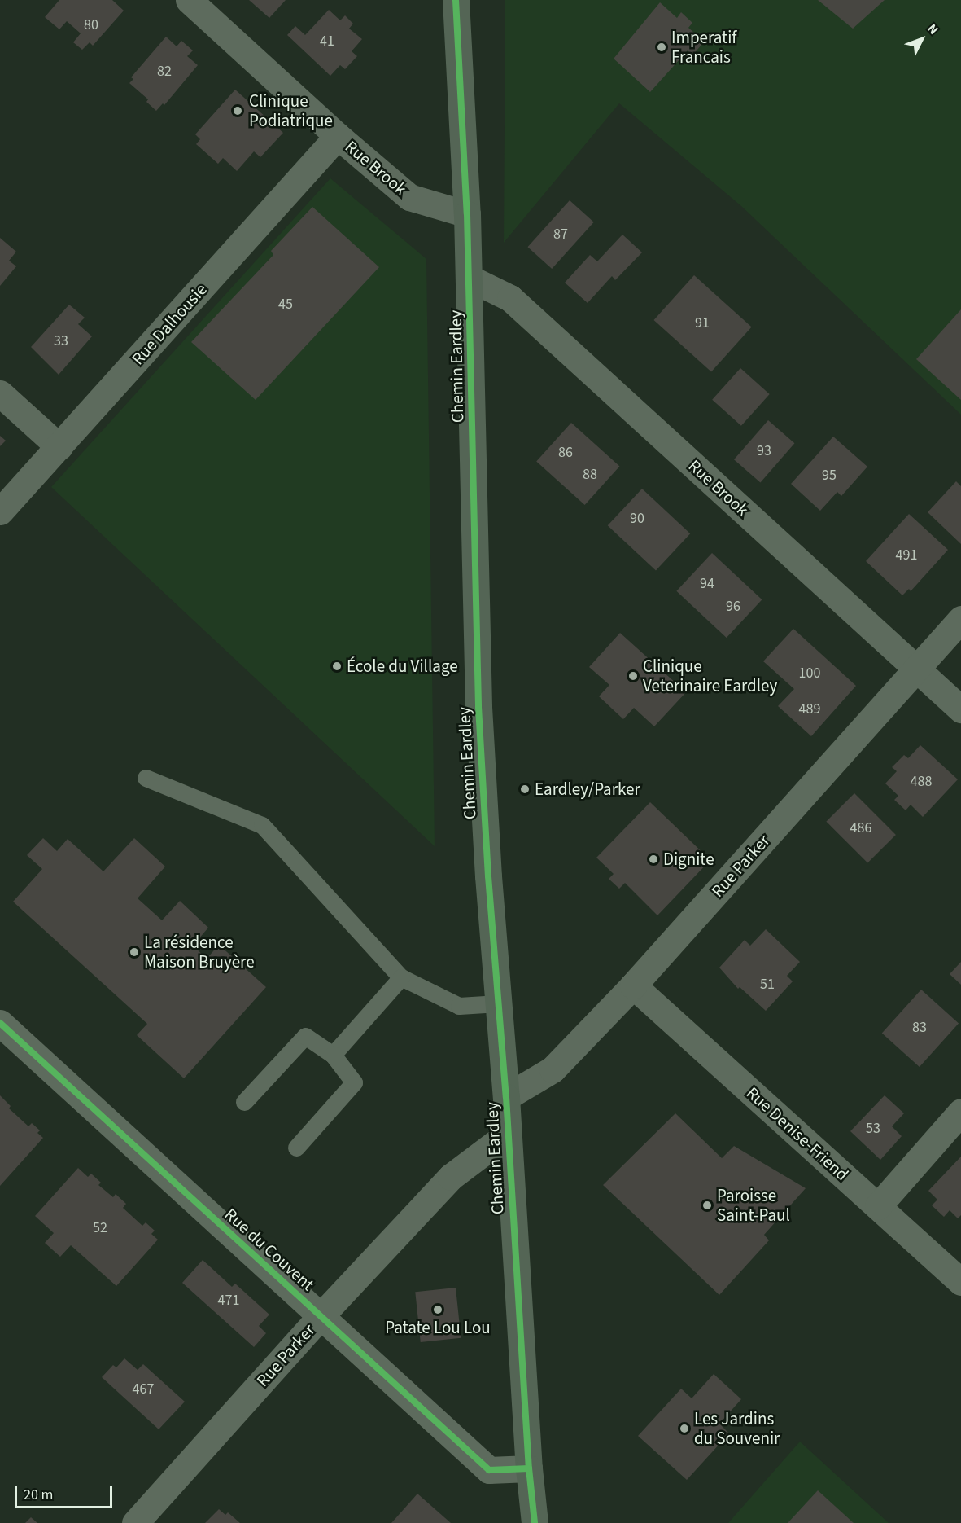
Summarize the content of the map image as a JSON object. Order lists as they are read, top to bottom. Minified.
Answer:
{"streets":{"main road":["Chemin Eardley"],"street":["Rue Brook","Rue Dalhousie","Rue Parker","Rue Denise-Friend","Rue du Couvent"]},"crossings":[["Rue Brook","Rue Dalhousie"],["Rue Brook","Chemin Eardley"],["Rue Brook","Rue Parker"],["Chemin Eardley","Rue Parker"],["Chemin Eardley","Rue du Couvent"],["Rue Parker","Rue Denise-Friend"],["Rue Parker","Rue du Couvent"]],"places":["Imperatif Francais","Clinique Podiatrique","École du Village","Clinique Veterinaire Eardley","Eardley/Parker","Dignite","La résidence Maison Bruyère","Paroisse Saint-Paul","Patate Lou Lou","Les Jardins du Souvenir"],"house_numbers":["80","41","82","87","45","91","33","93","86","88","95","90","491","94","96","100","489","488","486","51","83","53","52","471","467"],"scale_bar":"20 m","north":"top right"}
